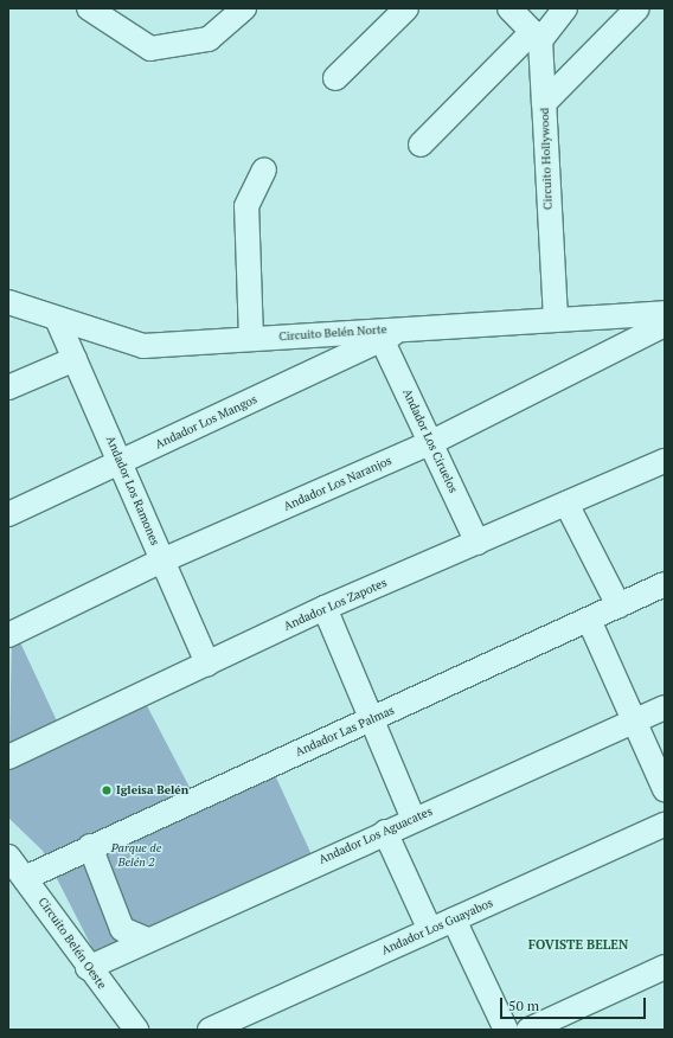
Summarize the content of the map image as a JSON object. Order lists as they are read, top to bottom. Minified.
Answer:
{"streets":{"street":["Circuito Hollywood","Circuito Belén Norte","Andador Los Mangos","Andador Los Ciruelos","Andador Los Naranjos","Andador Los Ramones","Andador Los Zapotes","Andador Las Palmas","Andador Los Aguacates","Andador Los Guayabos","Circuito Belén Oeste"]},"crossings":[["Circuito Hollywood","Circuito Belén Norte"],["Circuito Belén Norte","Andador Los Mangos"],["Circuito Belén Norte","Andador Los Ramones"],["Andador Los Mangos","Andador Los Ciruelos"],["Andador Los Mangos","Andador Los Ramones"],["Andador Los Ciruelos","Andador Los Naranjos"],["Andador Los Ciruelos","Andador Los Zapotes"],["Andador Los Naranjos","Andador Los Ramones"],["Andador Los Ramones","Andador Los Zapotes"],["Andador Las Palmas","Circuito Belén Oeste"],["Andador Los Aguacates","Circuito Belén Oeste"]],"districts":["FOVISTE BELEN"],"parks":["Parque de Belén 2"],"places":["Igleisa Belén"],"scale_bar":"50 m"}
